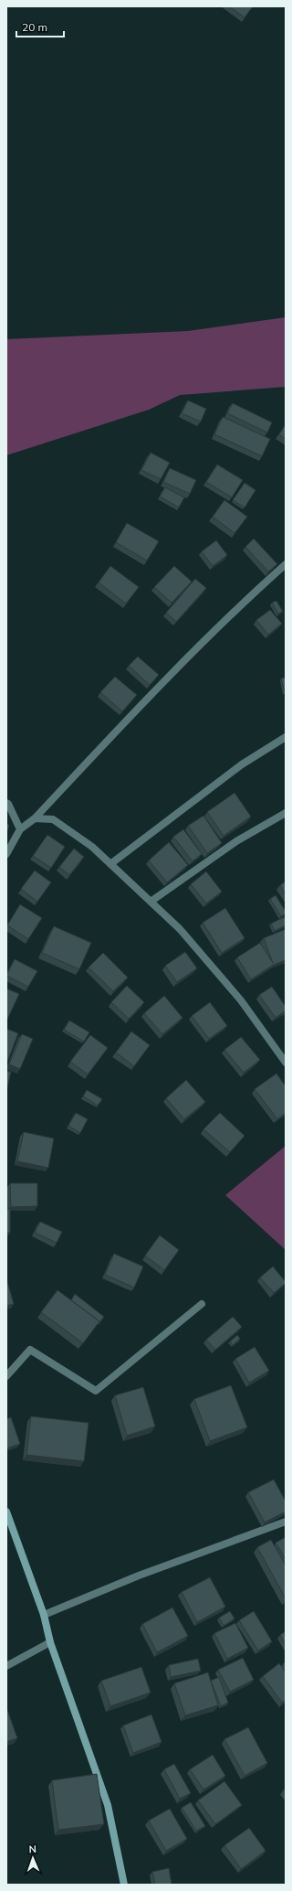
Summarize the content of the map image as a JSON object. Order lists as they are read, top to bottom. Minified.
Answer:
{"scale_bar":"20 m","north":"top"}
